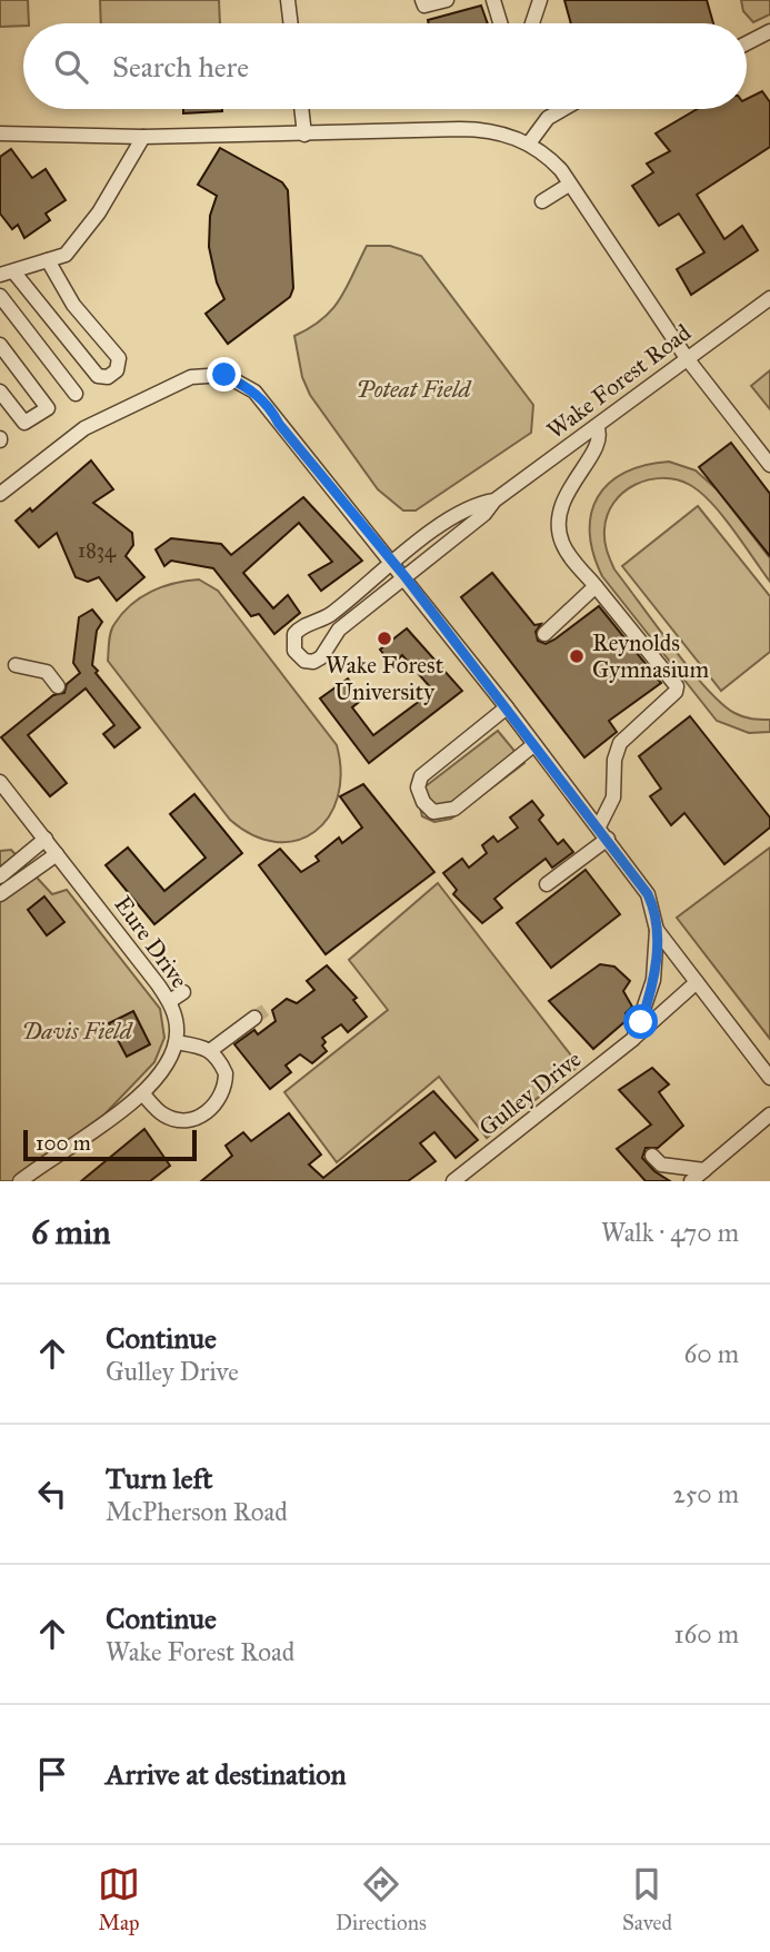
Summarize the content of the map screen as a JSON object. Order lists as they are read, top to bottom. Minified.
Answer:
{"streets":{"street":["Wake Forest Road","Eure Drive","Gulley Drive"]},"parks":["Poteat Field","Davis Field"],"places":["Wake Forest University","Reynolds Gymnasium"],"house_numbers":["1834"],"scale_bar":"100 m","page":{"search":"Search here","scale":"100 m","heading":["6 min","Walk · 470 m"],"list":[["Continue","Gulley Drive","60 m"],["Turn left","McPherson Road","250 m"],["Continue","Wake Forest Road","160 m"],"Arrive at destination"],"nav":["Map","Directions","Saved"]}}
